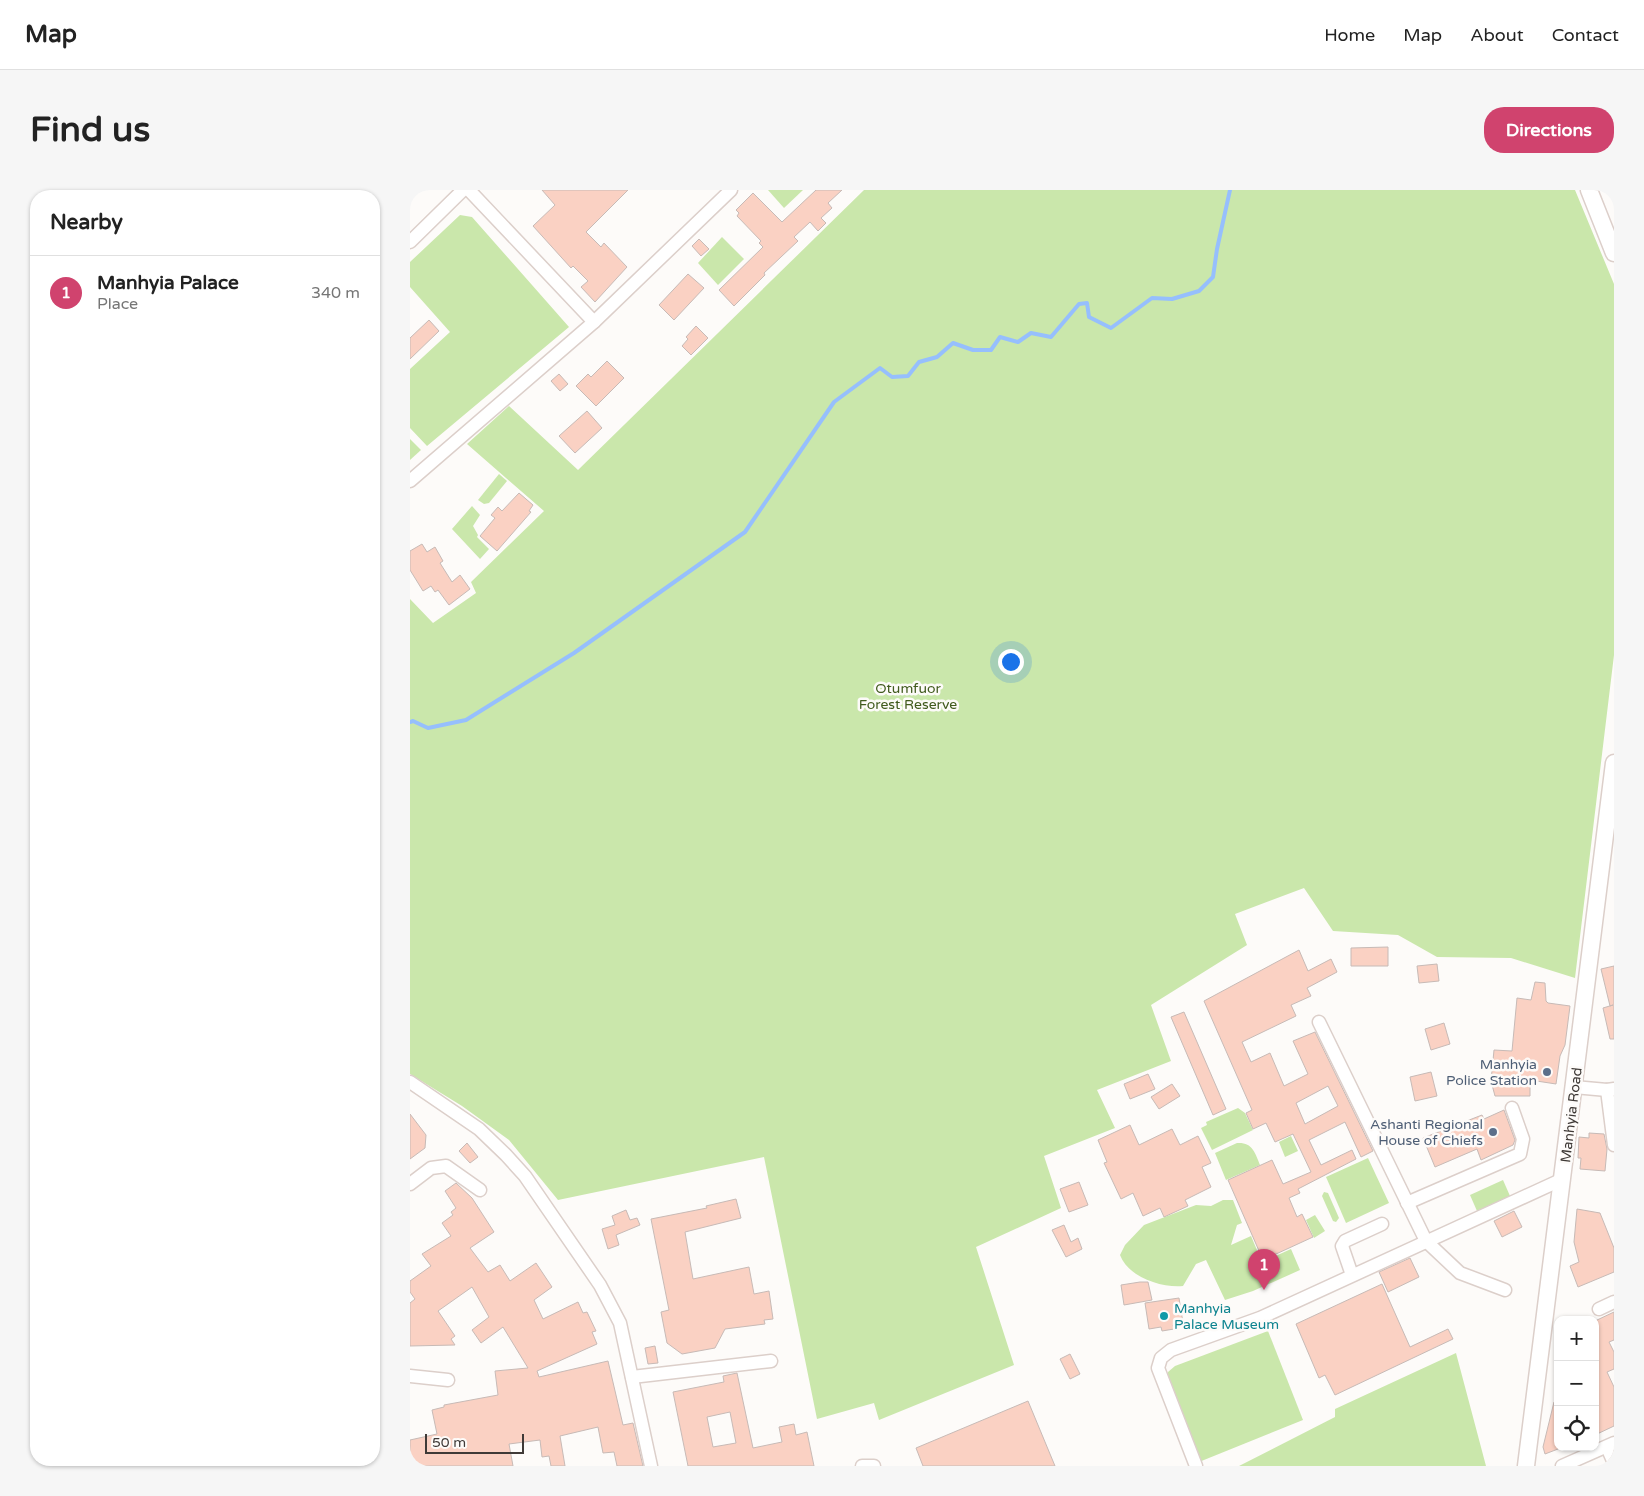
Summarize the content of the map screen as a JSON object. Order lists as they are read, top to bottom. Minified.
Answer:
{"streets":{"main road":["Manhyia Road"]},"parks":["Otumfuor Forest Reserve"],"places":["Manhyia Police Station","Ashanti Regional House of Chiefs","Manhyia Palace Museum"],"scale_bar":"50 m","page":{"header":"Map","nav":["Home","Map","About","Contact"],"buttons":"Directions","title":"Find us","heading":"Nearby","list":[{"mark":"1","name":"Manhyia Palace","note":"Place","value":"340 m"}],"pins":"1","map_buttons":["+","−"],"scale":"50 m"}}
